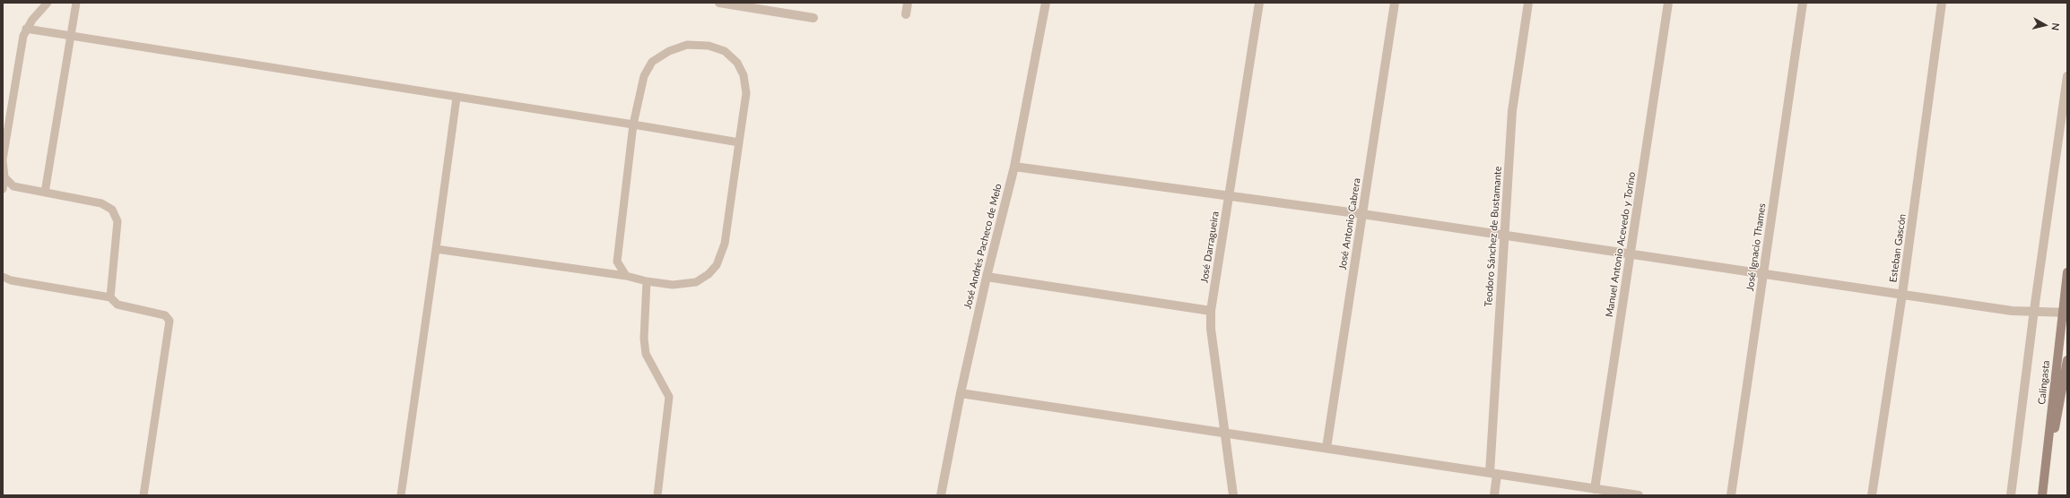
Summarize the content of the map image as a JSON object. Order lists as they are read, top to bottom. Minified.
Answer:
{"streets":{"main road":["Calingasta"],"street":["José Antonio Cabrera","Teodoro Sánchez de Bustamante","Manuel Antonio Acevedo y Torino","José Andrés Pacheco de Melo","José Darragueira","José Ignacio Thames","Esteban Gascón"]},"north":"right"}
